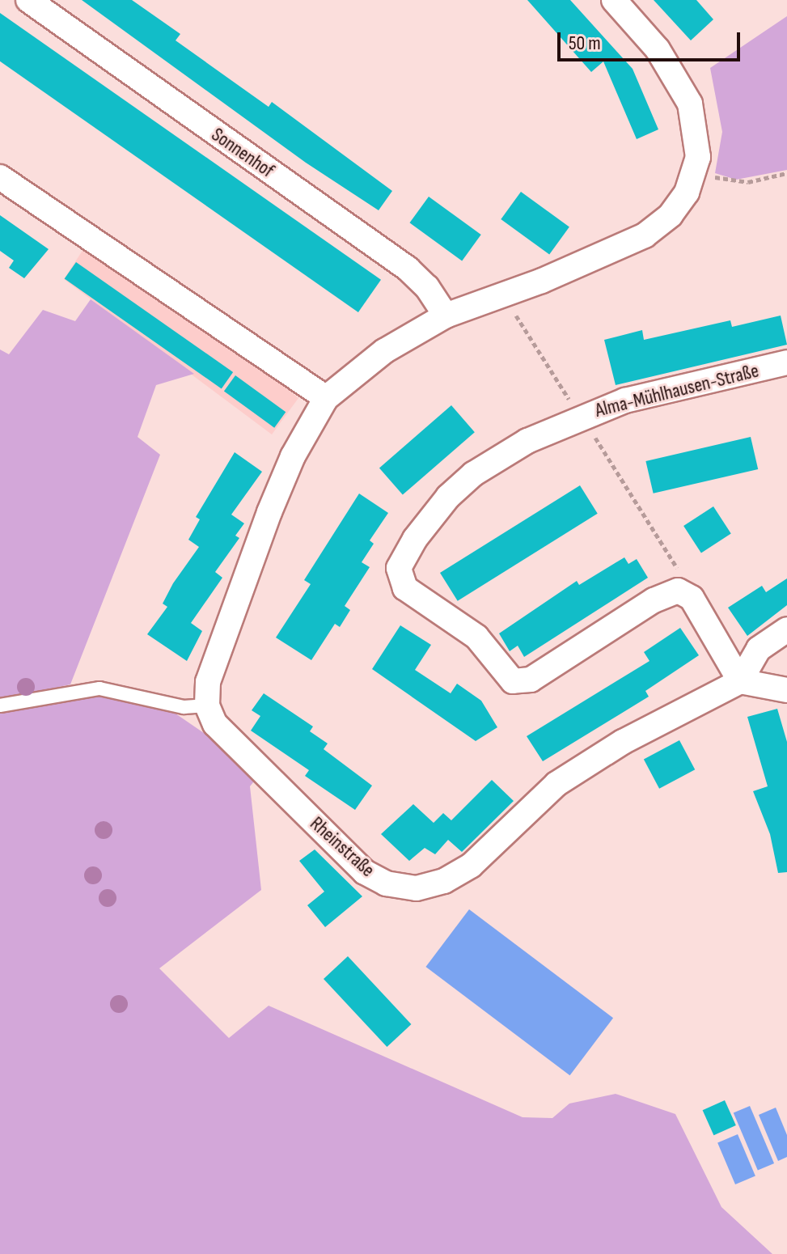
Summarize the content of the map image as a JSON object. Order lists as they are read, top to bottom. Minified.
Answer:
{"streets":{"street":["Sonnenhof","Alma-Mühlhausen-Straße","Rheinstraße"]},"crossings":[["Alma-Mühlhausen-Straße","Rheinstraße"]],"scale_bar":"50 m"}
